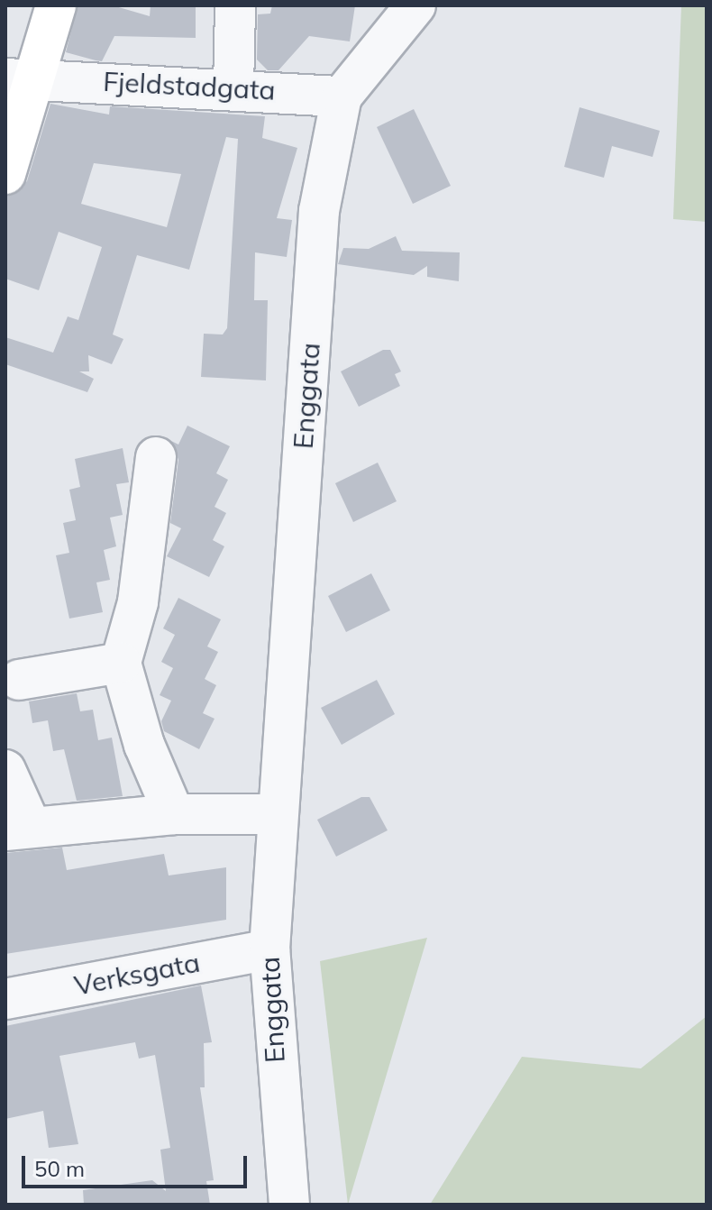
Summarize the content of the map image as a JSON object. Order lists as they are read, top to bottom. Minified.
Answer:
{"streets":{"street":["Fjeldstadgata","Enggata","Verksgata"]},"crossings":[["Fjeldstadgata","Enggata"],["Enggata","Verksgata"]],"scale_bar":"50 m"}
